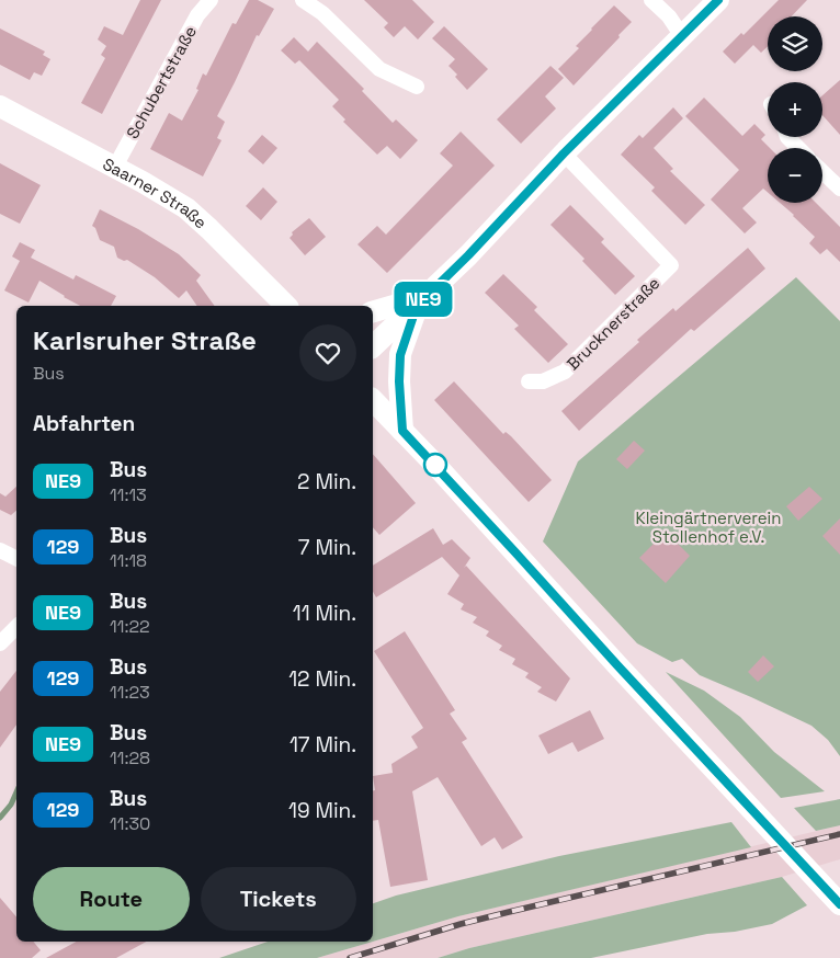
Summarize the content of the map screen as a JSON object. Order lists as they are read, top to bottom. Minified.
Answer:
{"streets":{"main road":["Saarner Straße"],"street":["Schubertstraße","Brucknerstraße"]},"crossings":[["Schubertstraße","Saarner Straße"]],"parks":["Kleingärtnerverein Stollenhof e.V."],"lines":["bus line NE9"],"page":{"on_map":"NE9","map_buttons":["+","−"],"heading":[["Karlsruher Straße","Bus"],"Abfahrten"],"list":[{"mark":"NE9","name":"Bus","note":"11:13","value":"2 Min."},{"mark":"129","name":"Bus","note":"11:18","value":"7 Min."},{"mark":"NE9","name":"Bus","note":"11:22","value":"11 Min."},{"mark":"129","name":"Bus","note":"11:23","value":"12 Min."},{"mark":"NE9","name":"Bus","note":"11:28","value":"17 Min."},{"mark":"129","name":"Bus","note":"11:30","value":"19 Min."}],"buttons":["Route","Tickets"]}}
